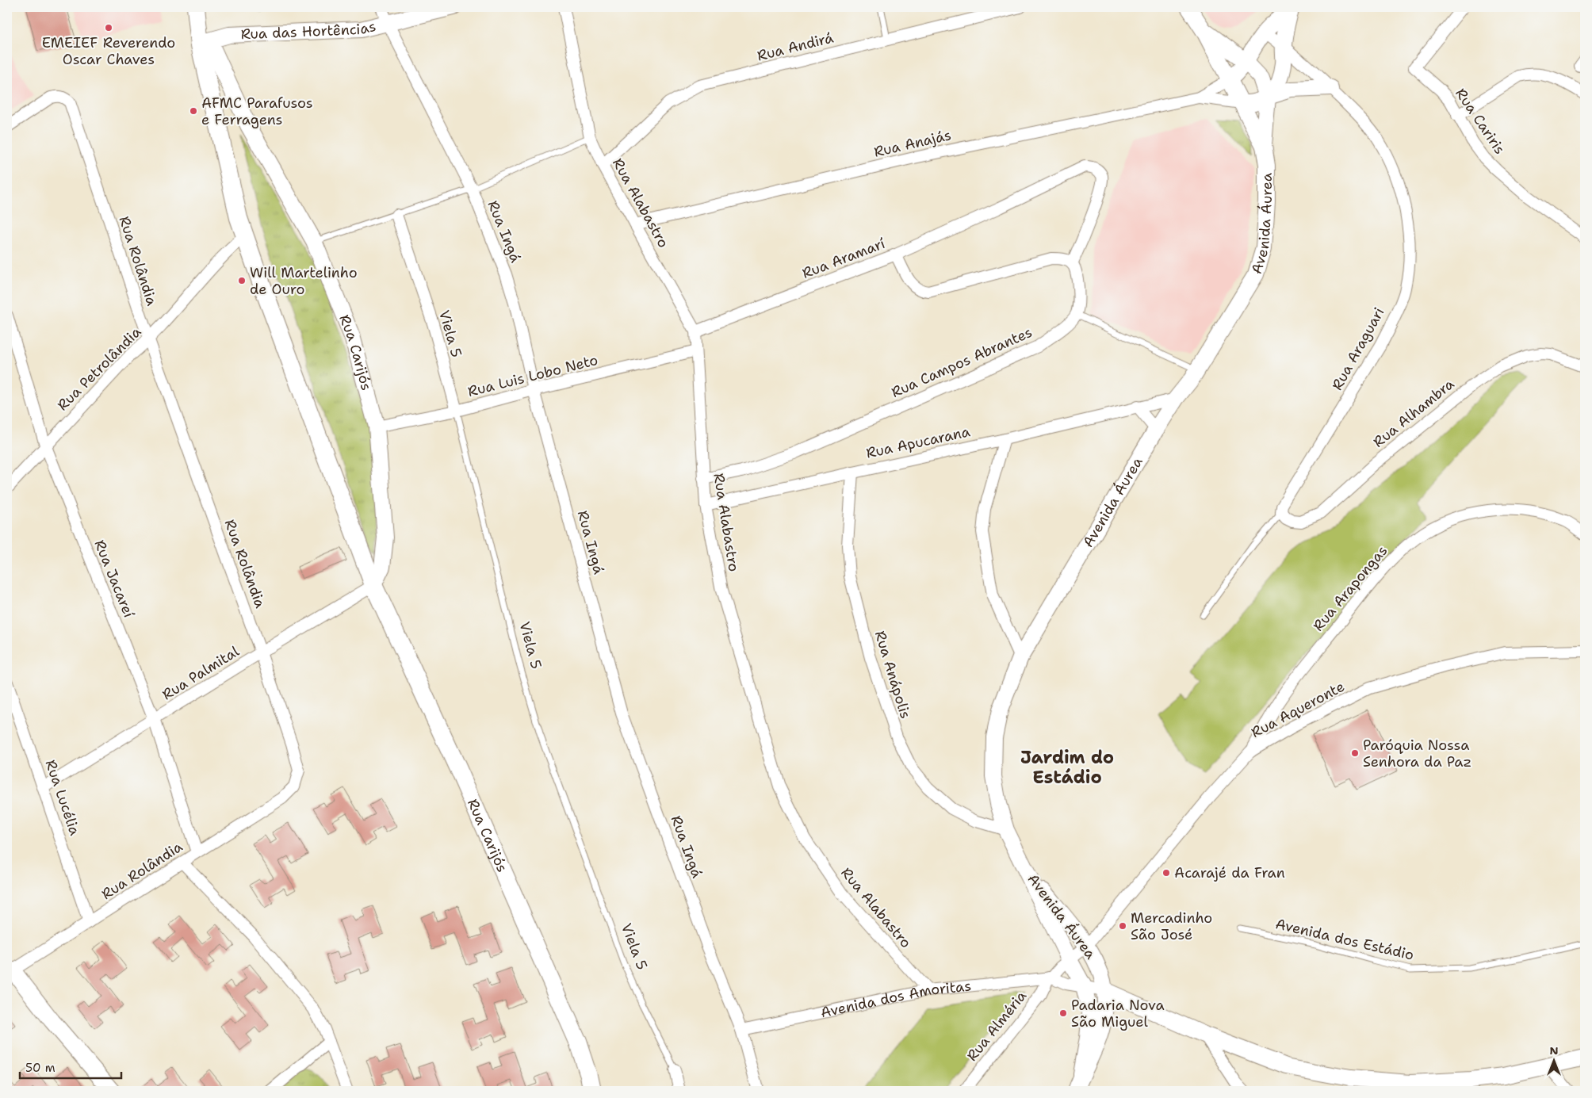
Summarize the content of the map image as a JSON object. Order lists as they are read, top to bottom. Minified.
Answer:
{"streets":{"main road":["Rua Carijós"],"street":["Rua das Hortências","Rua Andirá","Rua Cariris","Rua Anajás","Rua Alabastro","Avenida Áurea","Rua Ingá","Rua Aramarí","Rua Rolândia","Viela 5","Rua Araguari","Rua Campos Abrantes","Rua Petrolândia","Rua Luis Lobo Neto","Rua Alhambra","Rua Apucarana","Rua Jacareí","Rua Arapongas","Rua Palmital","Rua Anápolis","Rua Aqueronte","Rua Lucélia","Avenida dos Amoritas","Rua Alméria"],"lane":["Avenida dos Estádio"]},"crossings":[["Rua das Hortências","Rua Ingá"],["Rua das Hortências","Rua Carijós"],["Rua Andirá","Rua Alabastro"],["Rua Anajás","Rua Alabastro"],["Rua Anajás","Avenida Áurea"],["Rua Alabastro","Rua Aramarí"],["Rua Alabastro","Rua Campos Abrantes"],["Rua Alabastro","Rua Luis Lobo Neto"],["Rua Alabastro","Rua Apucarana"],["Rua Alabastro","Avenida dos Amoritas"],["Avenida Áurea","Rua Apucarana"],["Avenida Áurea","Rua Anápolis"],["Avenida Áurea","Rua Aqueronte"],["Avenida Áurea","Avenida dos Amoritas"],["Rua Ingá","Rua Luis Lobo Neto"],["Rua Ingá","Avenida dos Amoritas"],["Rua Rolândia","Rua Petrolândia"],["Rua Rolândia","Rua Jacareí"],["Rua Rolândia","Rua Palmital"],["Rua Rolândia","Rua Lucélia"],["Viela 5","Rua Luis Lobo Neto"],["Rua Araguari","Rua Alhambra"],["Rua Carijós","Rua Petrolândia"],["Rua Carijós","Rua Luis Lobo Neto"],["Rua Carijós","Rua Palmital"],["Rua Petrolândia","Rua Jacareí"],["Rua Apucarana","Rua Anápolis"],["Rua Jacareí","Rua Palmital"],["Rua Arapongas","Rua Aqueronte"],["Rua Palmital","Rua Lucélia"],["Avenida dos Amoritas","Rua Alméria"]],"districts":["Jardim do Estádio"],"places":["EMEIEF Reverendo Oscar Chaves","AFMC Parafusos e Ferragens","Will Martelinho de Ouro","Paróquia Nossa Senhora da Paz","Acarajé da Fran","Mercadinho São José","Padaria Nova São Miguel"],"scale_bar":"50 m","north":"top"}
